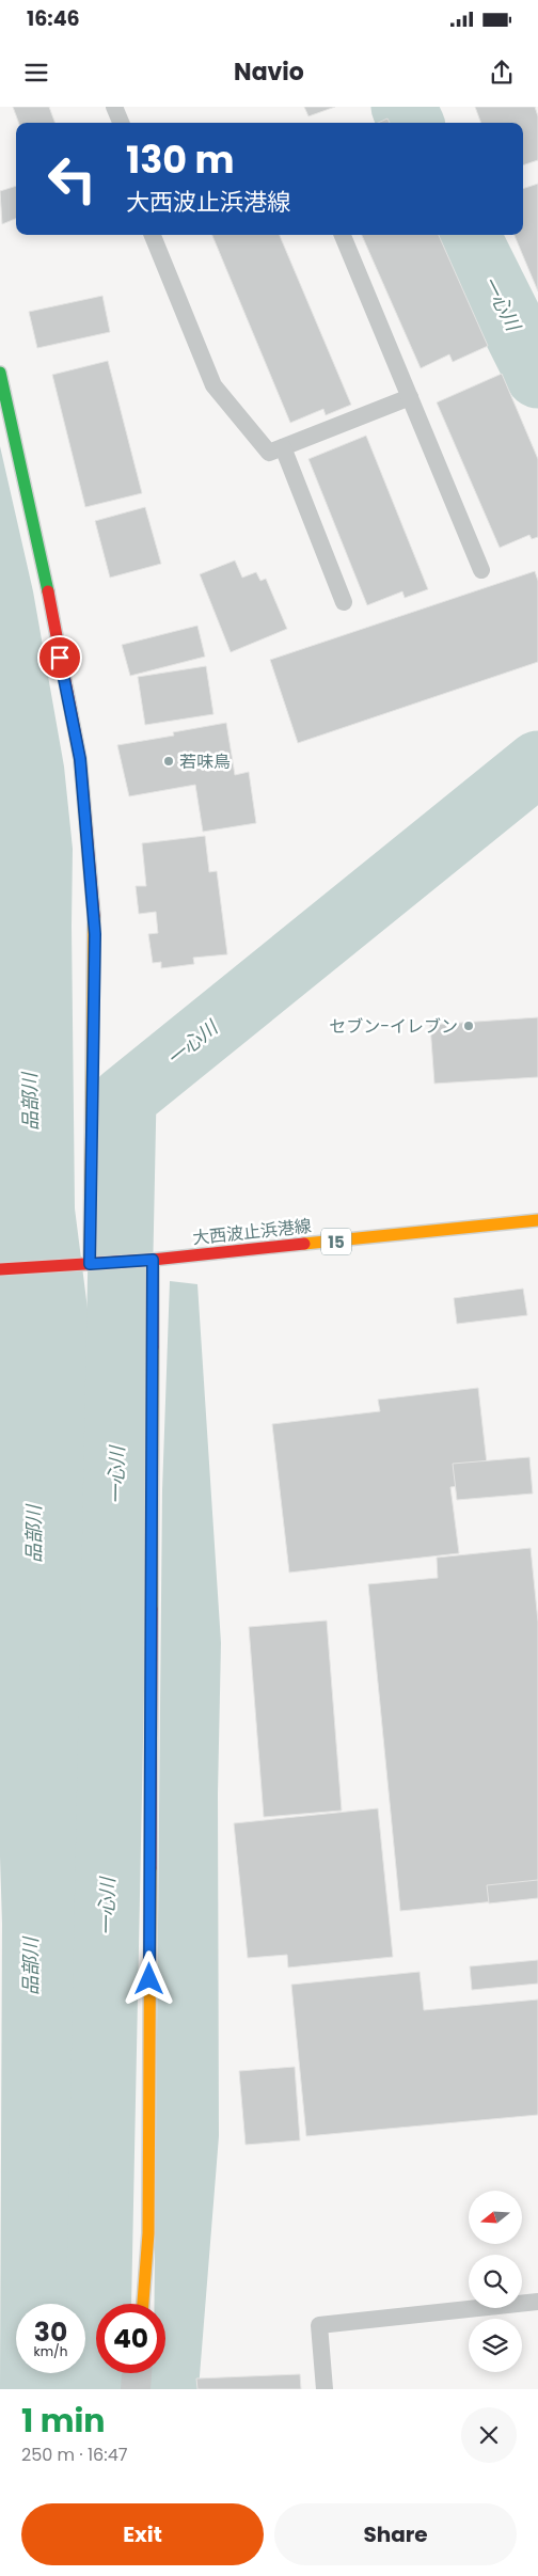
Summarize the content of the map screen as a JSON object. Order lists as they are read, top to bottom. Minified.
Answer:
{"streets":{"street":["大西波止浜港線","15"]},"water":["一心川","品部川"],"places":["若味鳥","セブン-イレブン"],"north":"left","page":{"status":"16:46","header":"Navio","turn":["130 m","大西波止浜港線"],"speed":"30 km/h","limit":"40","heading":["1 min","250 m · 16:47"],"buttons":["Exit","Share"]}}
